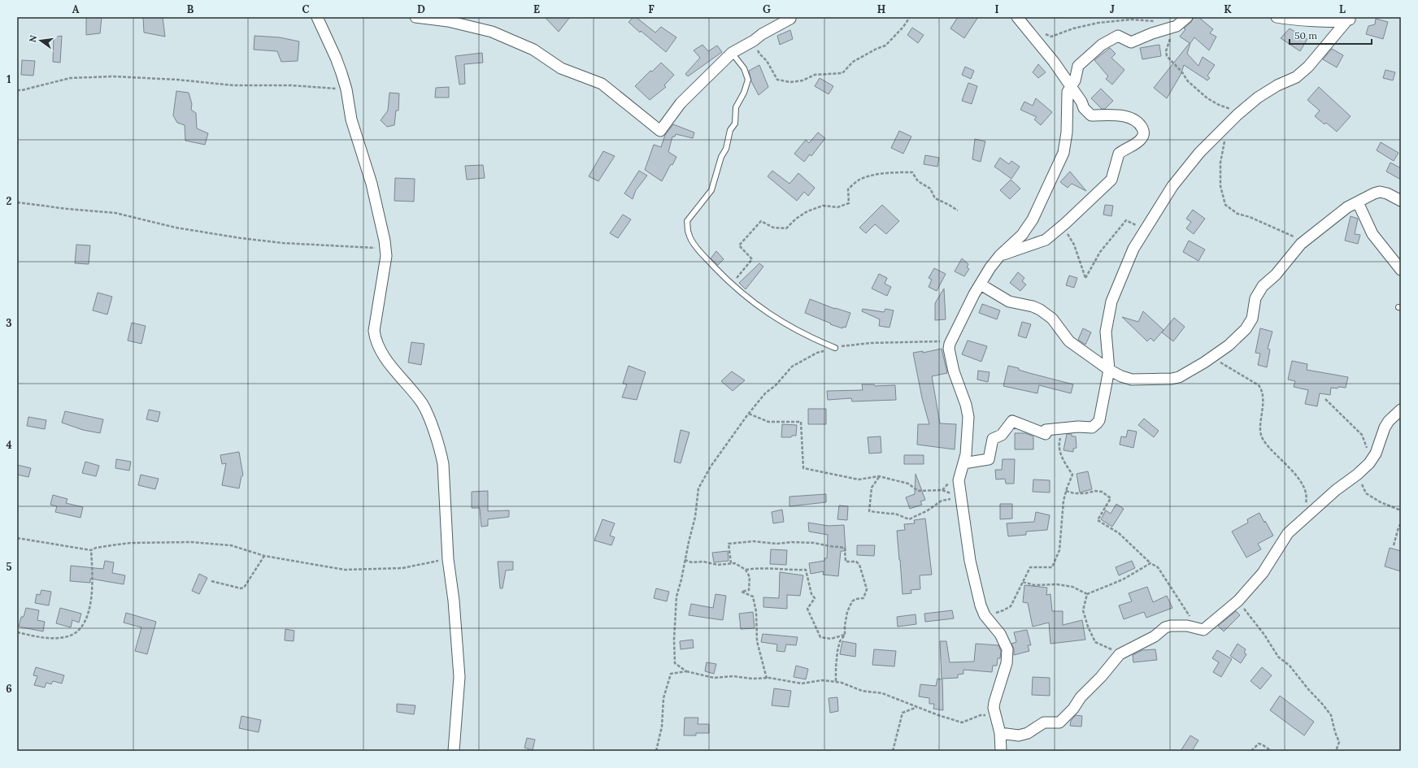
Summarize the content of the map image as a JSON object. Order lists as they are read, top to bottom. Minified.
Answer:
{"scale_bar":"50 m","north":"left","grid":{"columns":["A","B","C","D","E","F","G","H","I","J","K","L"],"rows":["1","2","3","4","5","6"]}}
